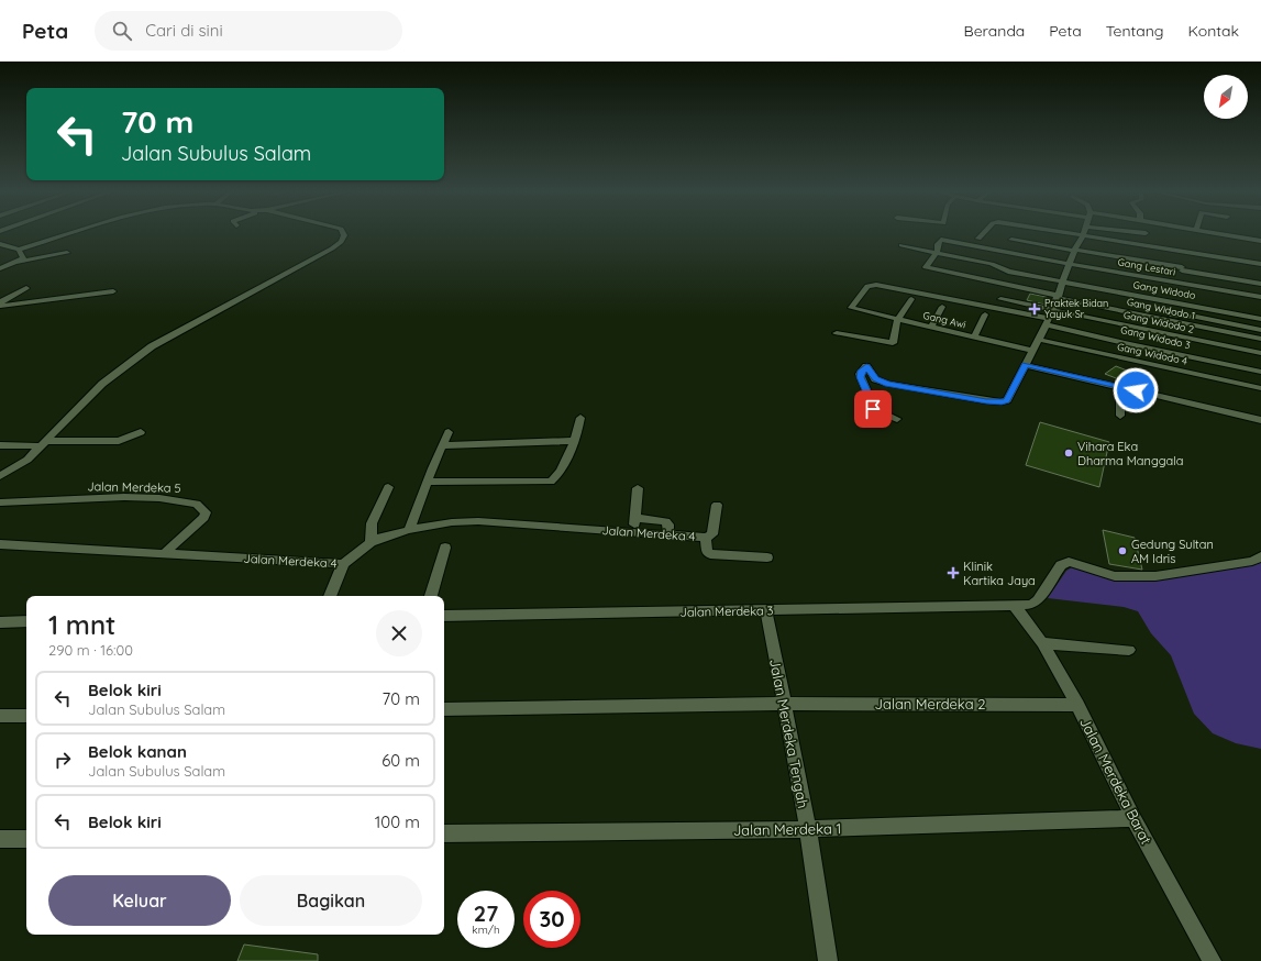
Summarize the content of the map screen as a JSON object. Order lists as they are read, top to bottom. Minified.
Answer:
{"streets":{"street":["Gang Lestari","Gang Widodo","Gang Widodo 1","Gang Awi","Gang Widodo 2","Gang Widodo 3","Gang Widodo 4","Jalan Merdeka 5","Jalan Merdeka 4","Jalan Merdeka 3","Jalan Merdeka 2","Jalan Merdeka Tengah","Jalan Merdeka Barat","Jalan Merdeka 1"]},"crossings":[["Gang Lestari","Gang Widodo"],["Gang Lestari","Gang Widodo 1"],["Gang Widodo","Gang Widodo 1"],["Gang Awi","Gang Widodo 3"],["Jalan Merdeka 5","Jalan Merdeka 4"],["Jalan Merdeka 3","Jalan Merdeka Tengah"],["Jalan Merdeka 3","Jalan Merdeka Barat"],["Jalan Merdeka 2","Jalan Merdeka Tengah"],["Jalan Merdeka 2","Jalan Merdeka Barat"],["Jalan Merdeka Tengah","Jalan Merdeka 1"],["Jalan Merdeka Barat","Jalan Merdeka 1"]],"places":{"health":["Praktek Bidan Yayuk Sr","Klinik Kartika Jaya"],"other":["Vihara Eka Dharma Manggala","Gedung Sultan AM Idris"]},"north":"bottom left","page":{"header":"Peta","search":"Cari di sini","nav":["Beranda","Peta","Tentang","Kontak"],"turn":["70 m","Jalan Subulus Salam"],"heading":["1 mnt","290 m · 16:00"],"list":[{"name":"Belok kiri","note":"Jalan Subulus Salam","value":"70 m"},{"name":"Belok kanan","note":"Jalan Subulus Salam","value":"60 m"},{"name":"Belok kiri","value":"100 m"}],"buttons":["Keluar","Bagikan"],"speed":"27 km/h","limit":"30"}}
